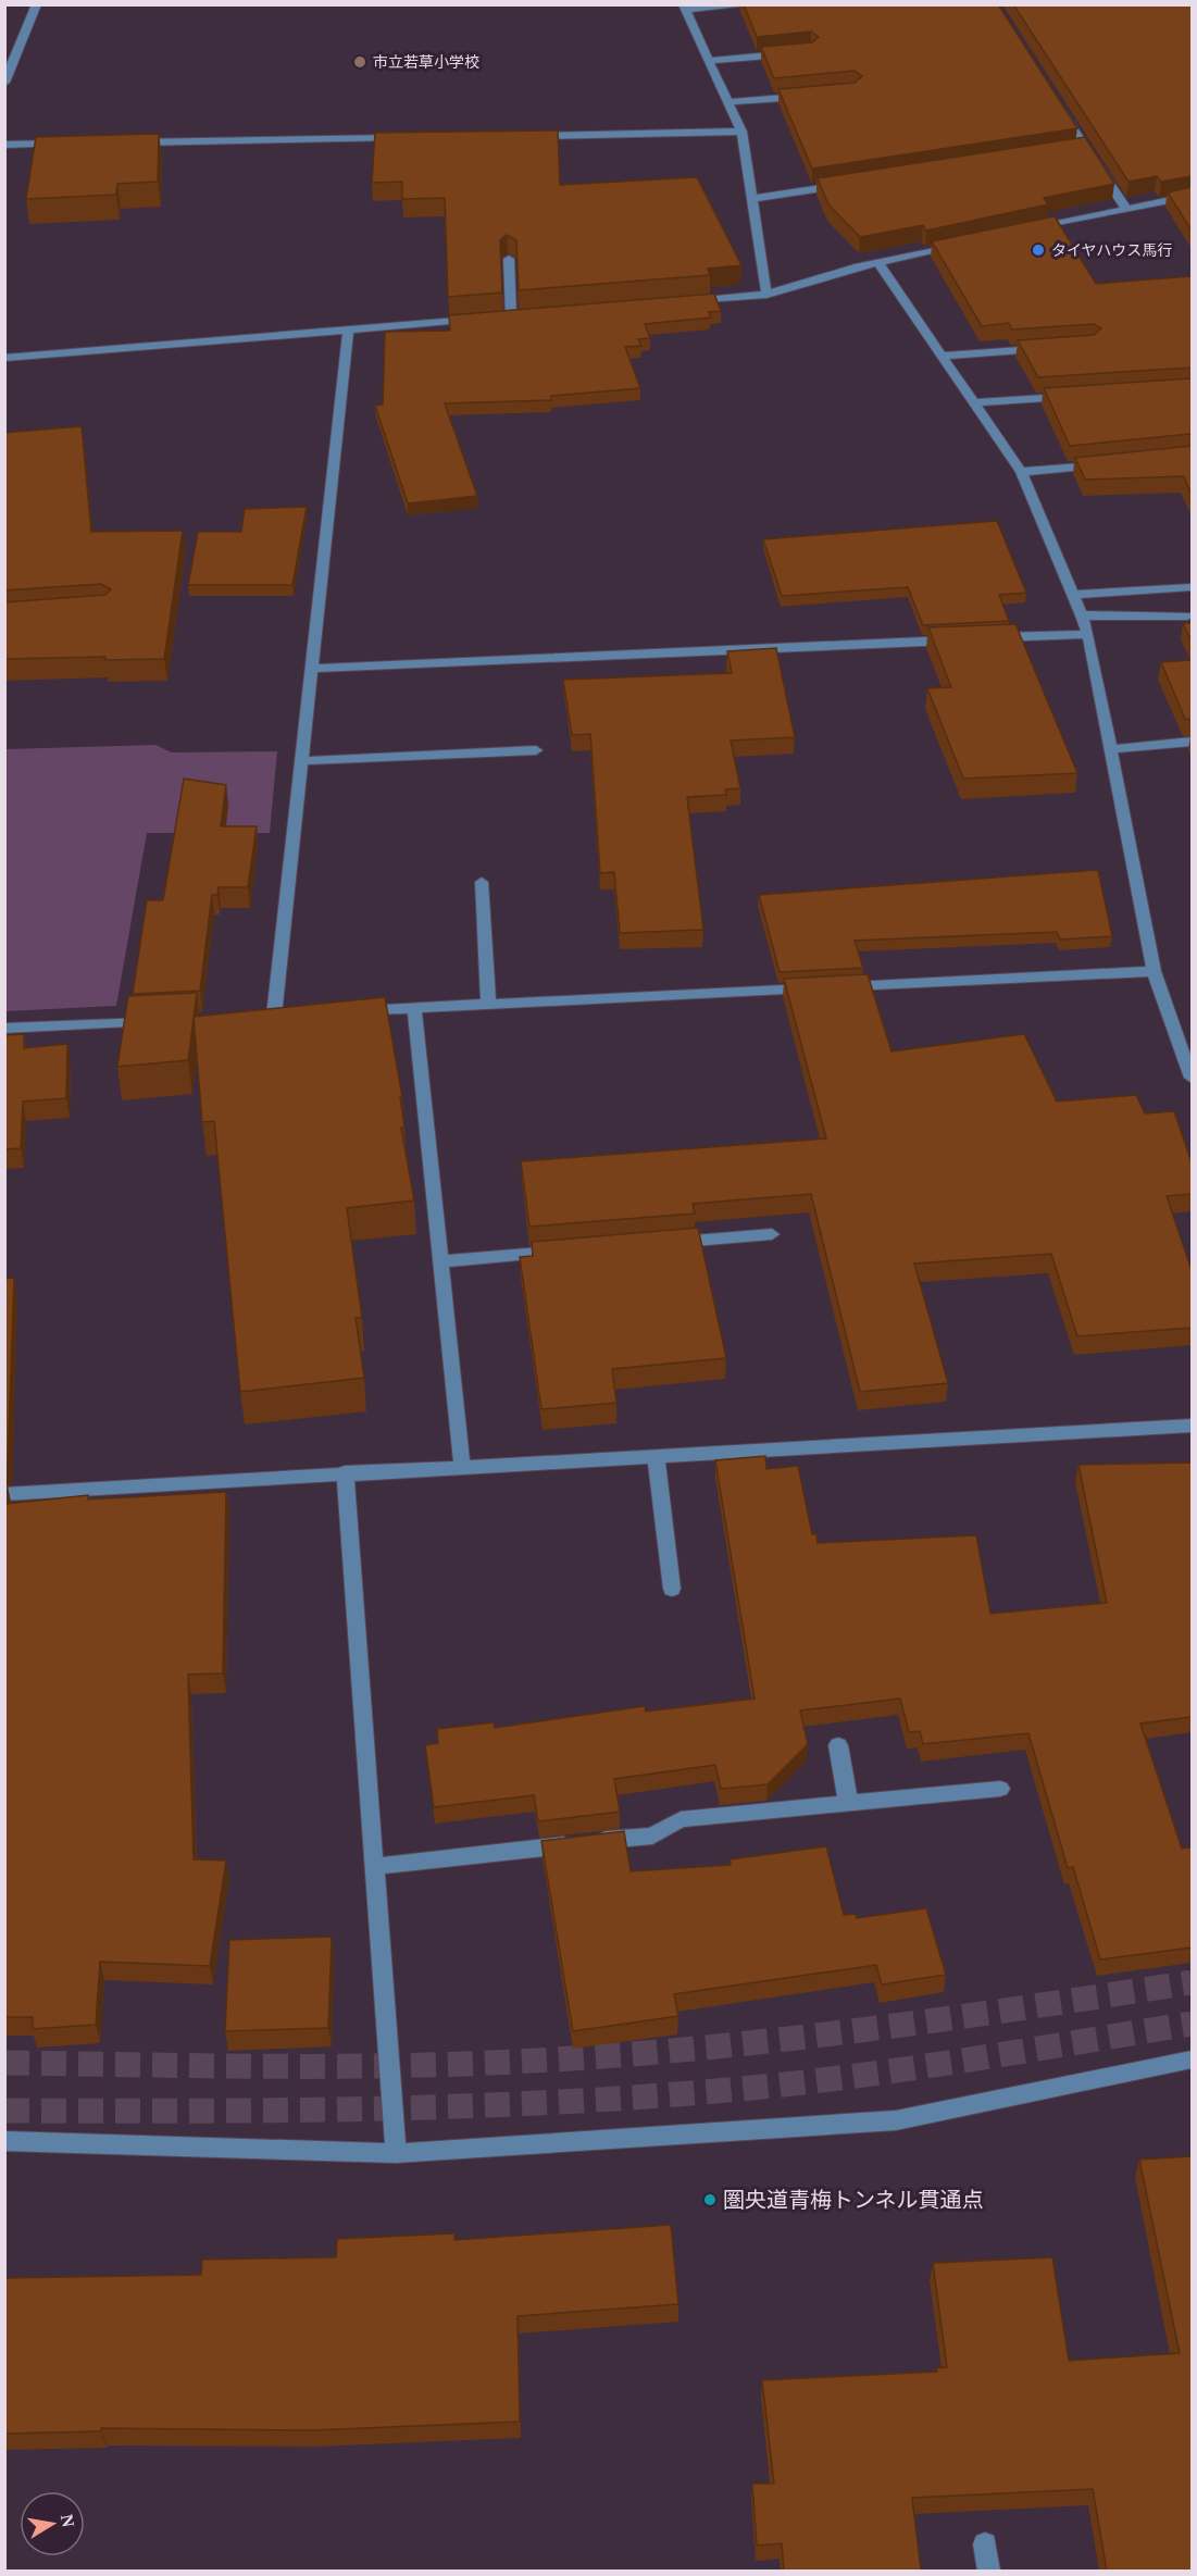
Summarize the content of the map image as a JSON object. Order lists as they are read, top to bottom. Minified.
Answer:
{"places":["市立若草小学校","タイヤハウス馬行","圏央道青梅トンネル貫通点"],"north":"right"}
